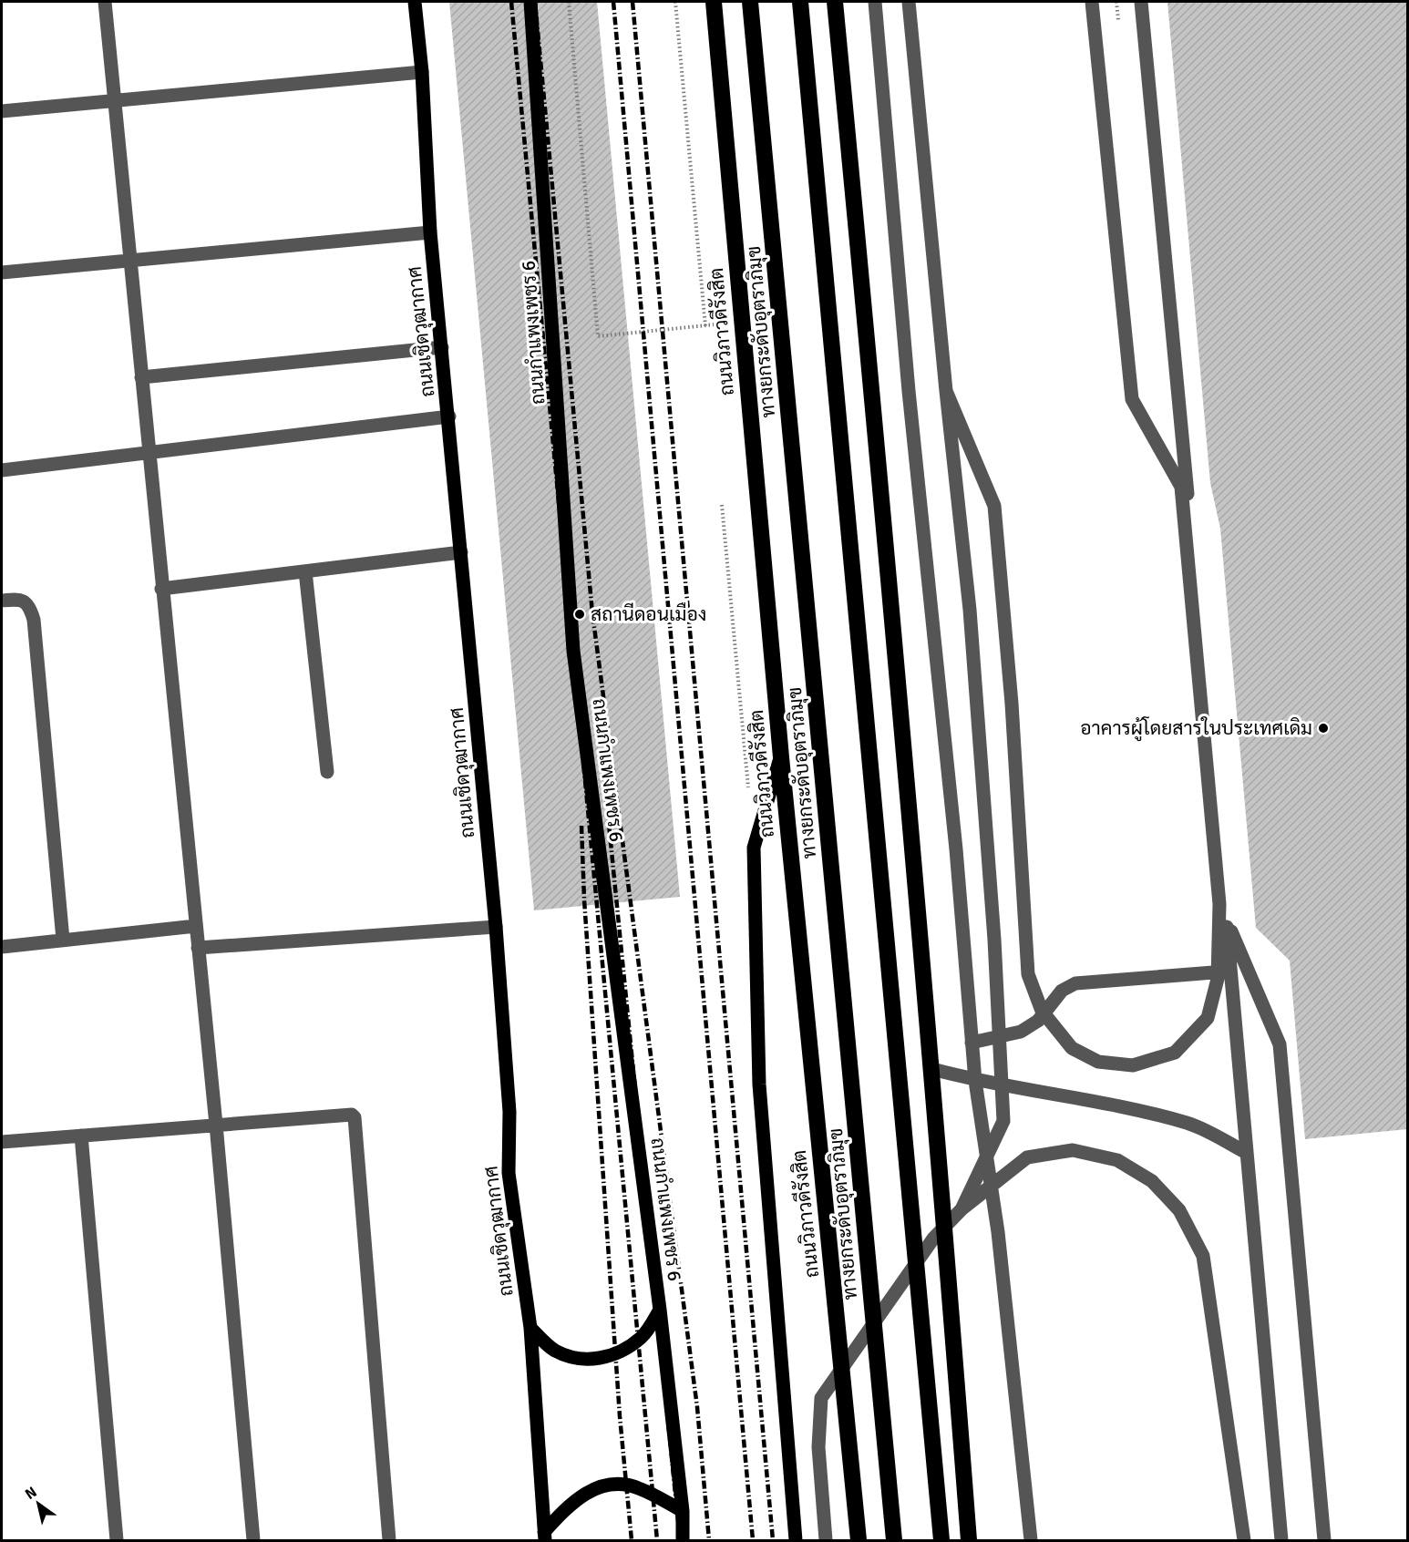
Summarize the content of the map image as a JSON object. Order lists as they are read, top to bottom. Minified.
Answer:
{"streets":{"highway":["ถนนวิภาวดีรังสิต","ทางยกระดับอุตราภิมุข"],"main road":["ถนนเชิดวุฒากาศ","ถนนกำแพงเพชร 6"]},"places":["สถานีดอนเมือง","อาคารผู้โดยสารในประเทศเดิม"],"north":"top left"}
